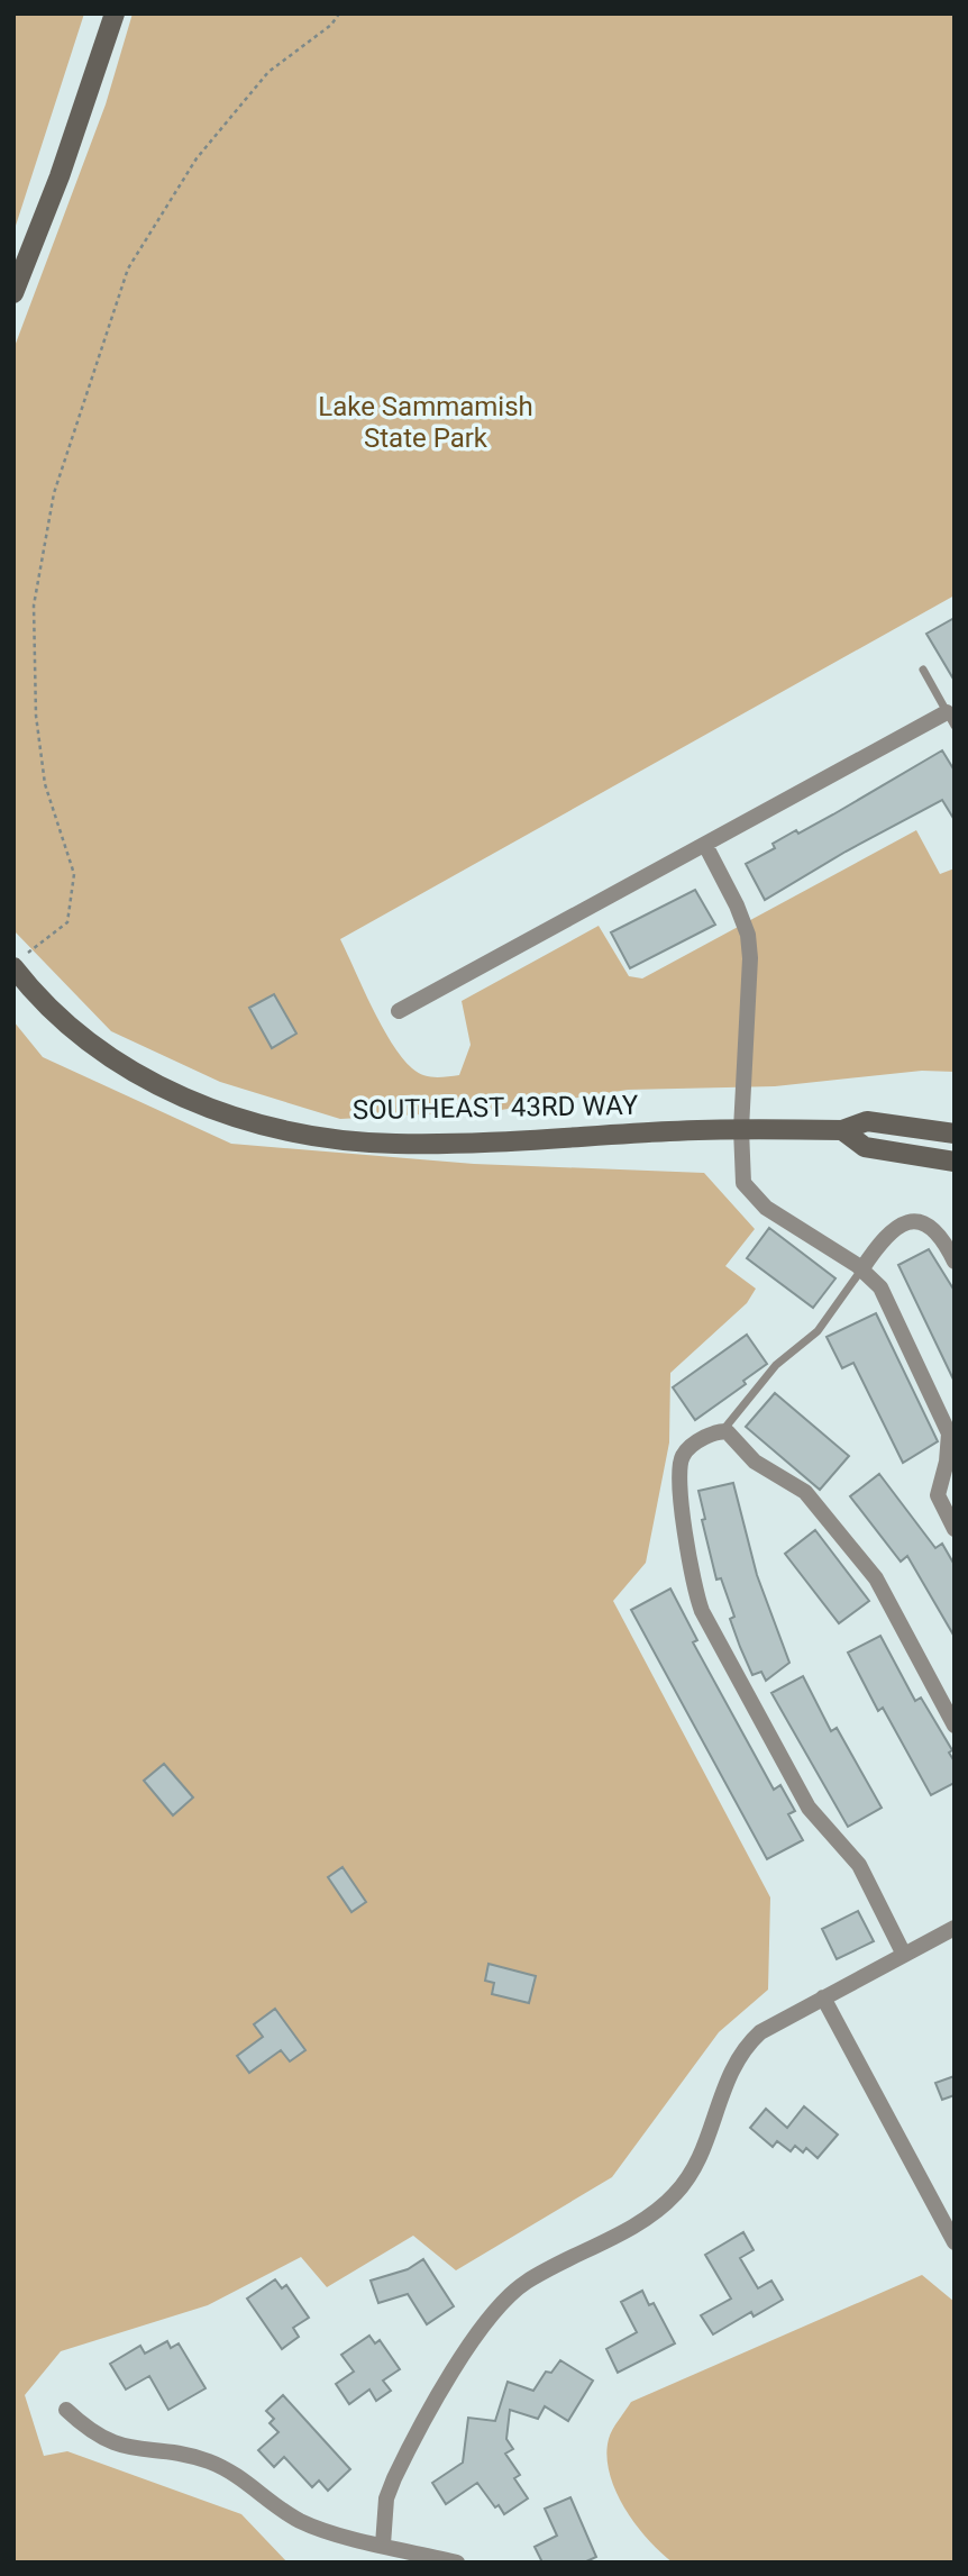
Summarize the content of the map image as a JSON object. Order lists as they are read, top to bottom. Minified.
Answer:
{"streets":{"main road":["SOUTHEAST 43RD WAY"]},"parks":["Lake Sammamish State Park"]}
